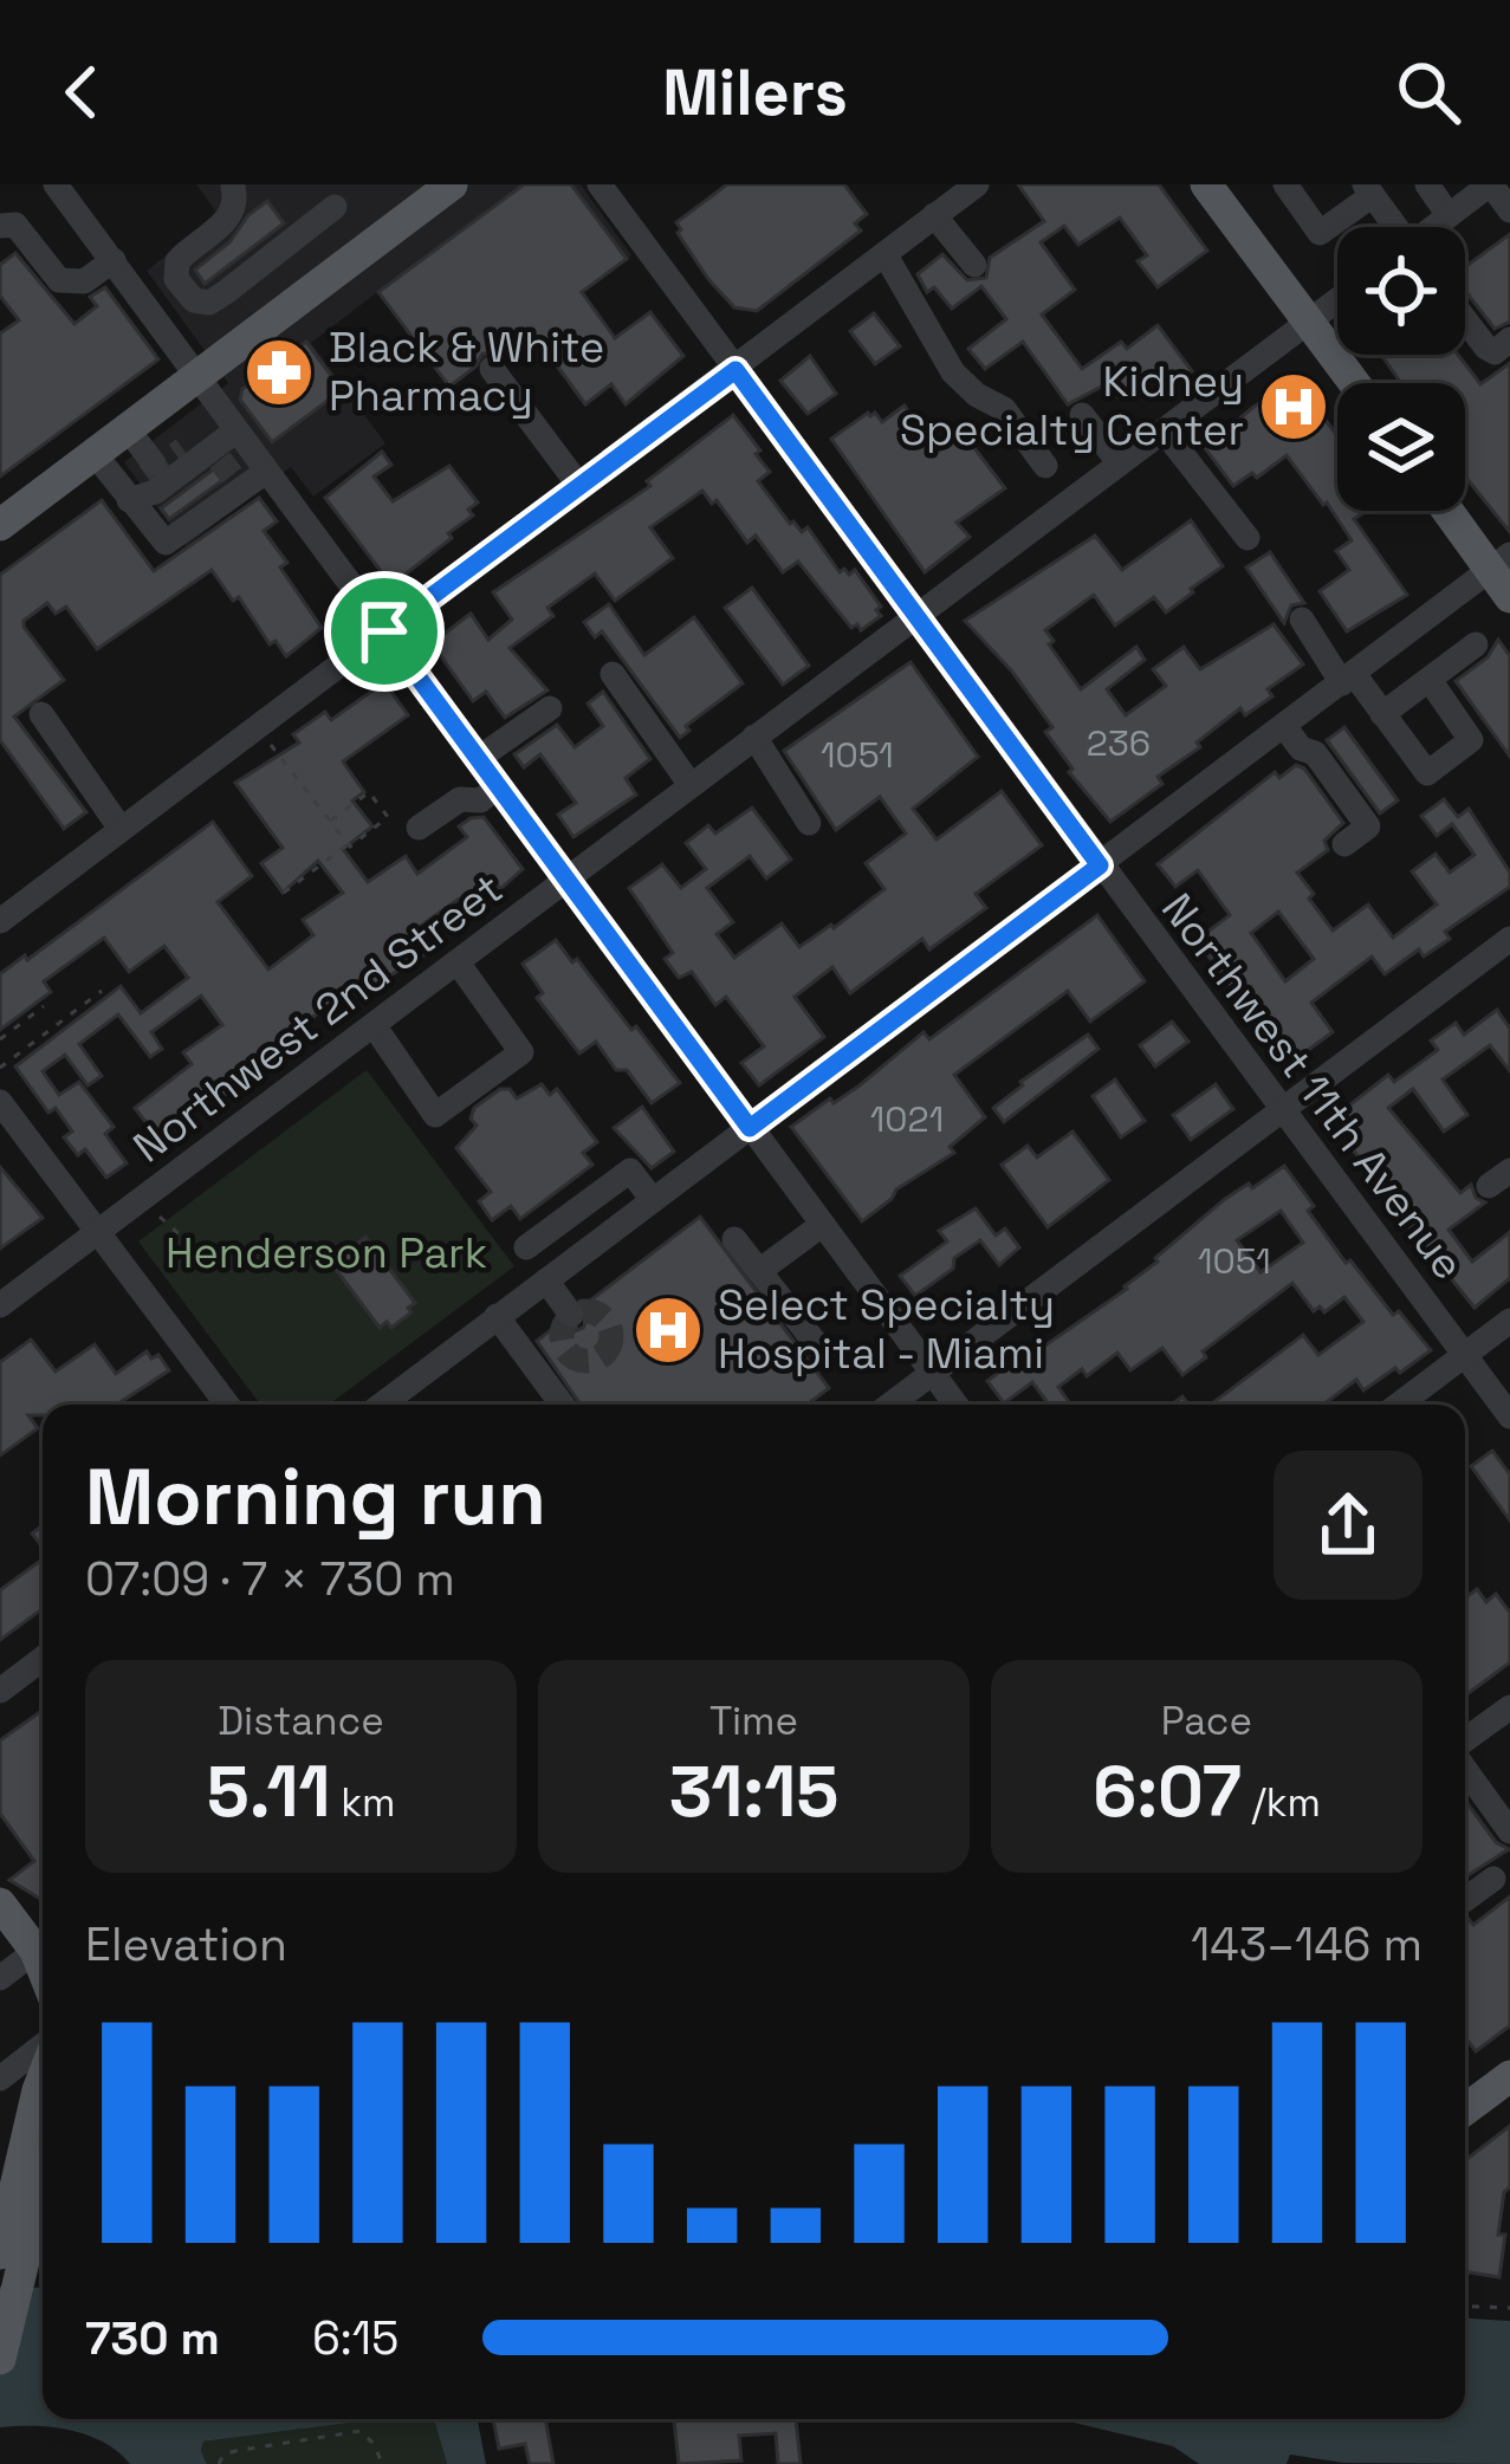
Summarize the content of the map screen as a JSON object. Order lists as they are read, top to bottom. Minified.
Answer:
{"streets":{"street":["Northwest 2nd Street","Northwest 11th Avenue"]},"crossings":[["Northwest 2nd Street","Northwest 11th Avenue"]],"parks":["Henderson Park"],"places":{"pharmacy":["Black & White Pharmacy"],"hospital":["Kidney Specialty Center","Select Specialty Hospital - Miami"]},"house_numbers":["236","1051","1021","1051"],"page":{"header":"Milers","heading":["Morning run","07:09 · 7 × 730 m"],"stats":[["Distance","5.11 km"],["Time","31:15"],["Pace","6:07 /km"]],"chart":["Elevation","143–146 m"],"list":[{"name":"730 m","note":"6:15"}]}}
